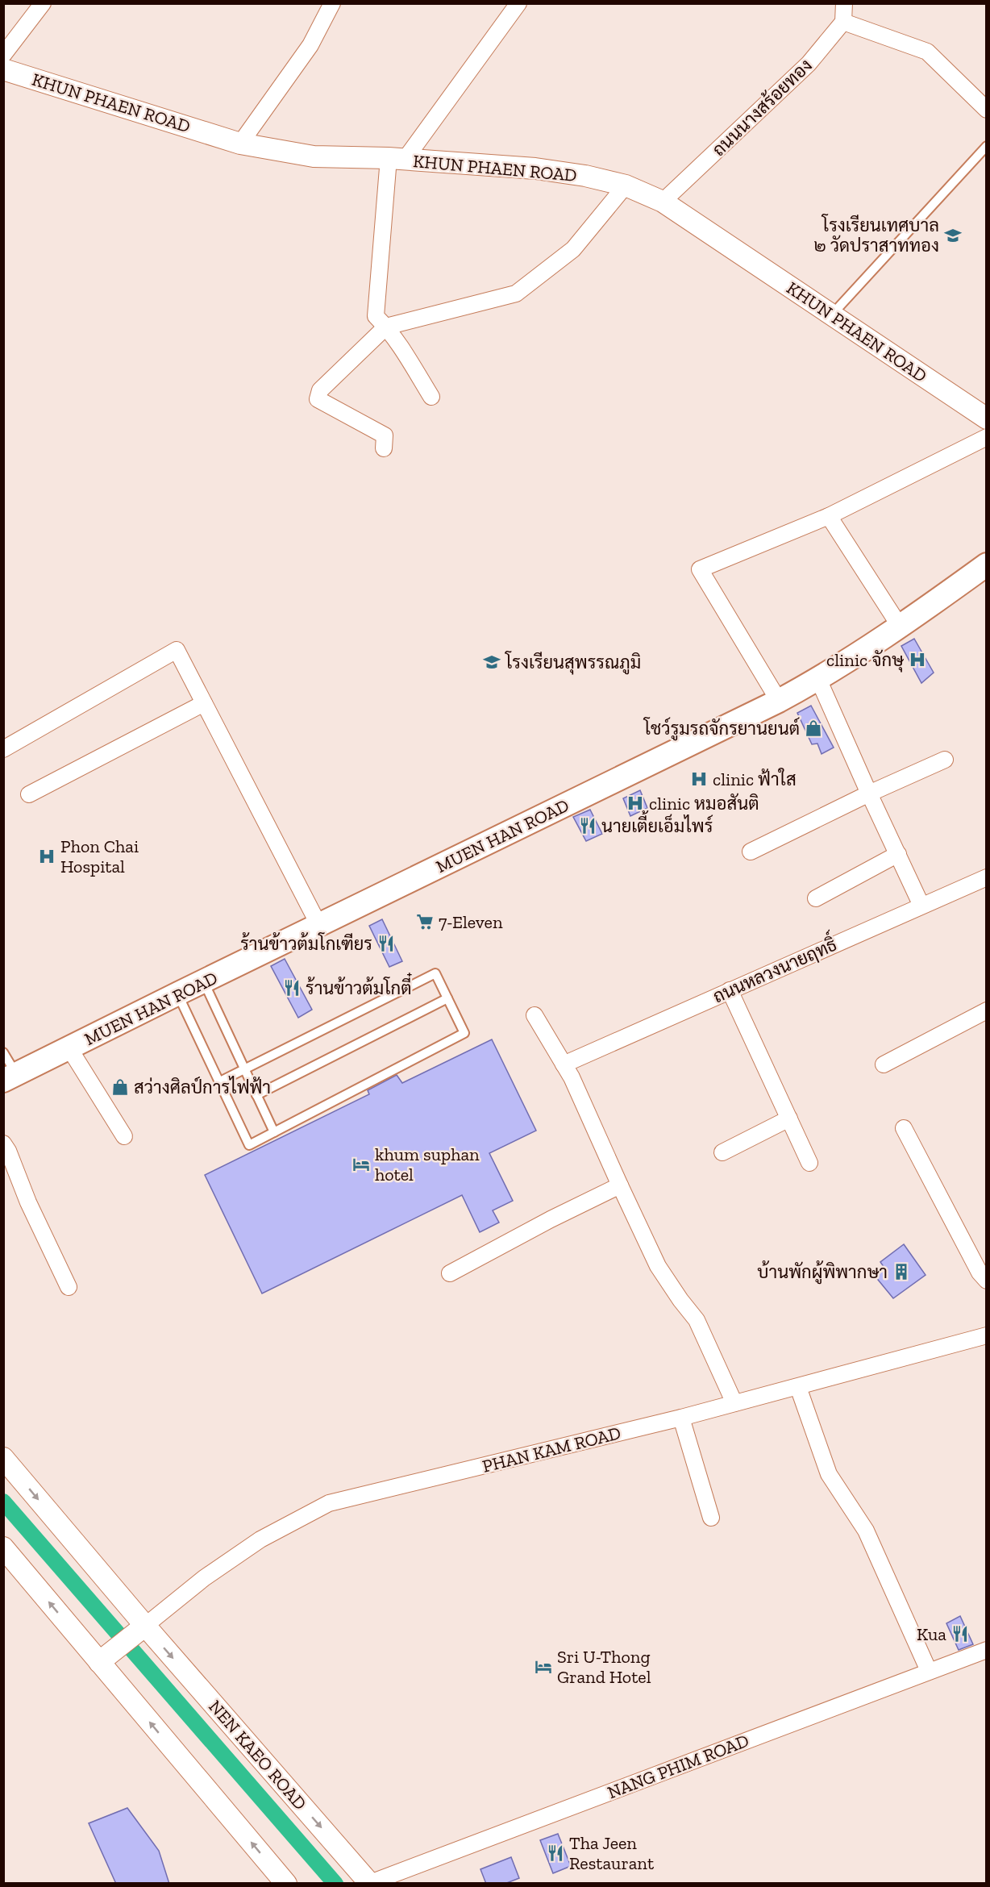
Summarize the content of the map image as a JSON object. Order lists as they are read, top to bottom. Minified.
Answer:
{"streets":{"main road":["MUEN HAN ROAD"],"street":["KHUN PHAEN ROAD","ถนนนางสร้อยทอง","ถนนหลวงนายฤทธิ์","PHAN KAM ROAD","NEN KAEO ROAD","NANG PHIM ROAD"]},"crossings":[["KHUN PHAEN ROAD","ถนนนางสร้อยทอง"],["PHAN KAM ROAD","NEN KAEO ROAD"],["NEN KAEO ROAD","NANG PHIM ROAD"]],"places":{"school or university":["โรงเรียนเทศบาล ๒ วัดปราสาททอง","โรงเรียนสุพรรณภูมิ"],"hospital":["clinic จักษุ","clinic ฟ้าใส","clinic หมอสันติ","Phon Chai Hospital"],"shop":["โชว์รูมรถจักรยานยนต์","สว่างศิลป์การไฟฟ้า"],"restaurant":["นายเตี้ยเอ็มไพร์","ร้านข้าวต้มโกเฑียร","ร้านข้าวต้มโกตี๋","Kua","Tha Jeen Restaurant"],"supermarket":["7-Eleven"],"hotel":["khum suphan hotel","Sri U-Thong Grand Hotel"],"building":["บ้านพักผู้พิพากษา"]}}
